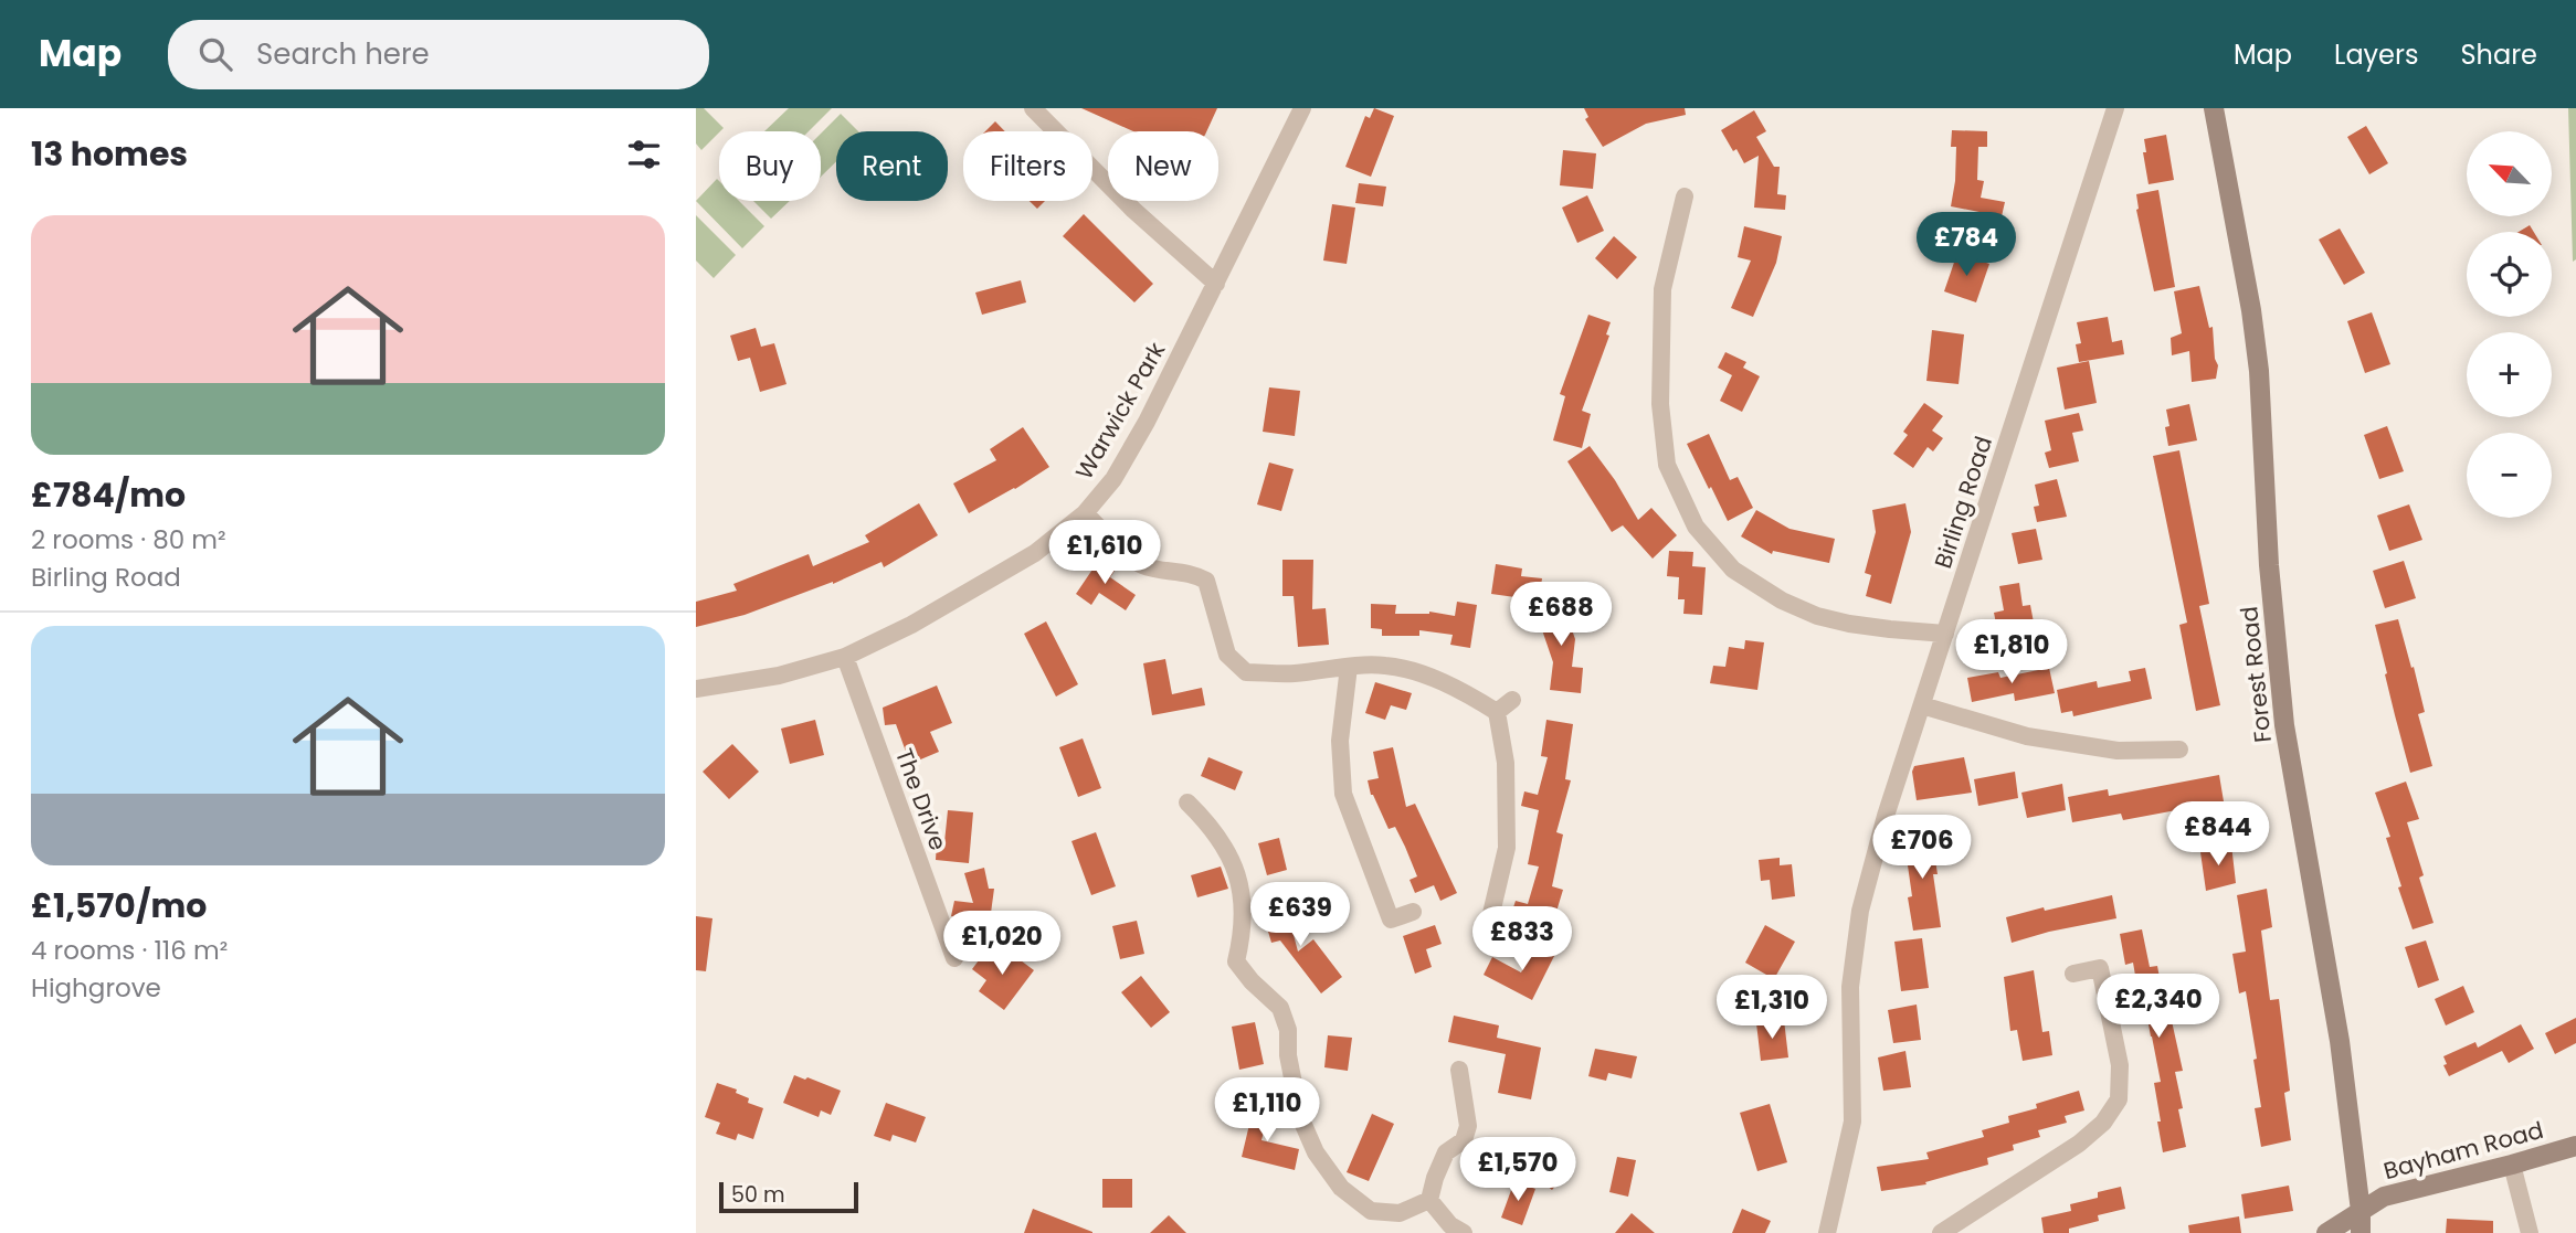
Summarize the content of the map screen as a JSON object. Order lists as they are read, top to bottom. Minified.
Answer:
{"streets":{"street":["Warwick Park","Birling Road","Forest Road","The Drive","Bayham Road"]},"crossings":[["Warwick Park","The Drive"],["Forest Road","Bayham Road"]],"scale_bar":"50 m","north":"top left","page":{"header":"Map","search":"Search here","nav":["Map","Layers","Share"],"heading":"13 homes","map_buttons":["+","−"],"chip":["Buy","Rent","Filters","New"],"list":[{"name":"£784/mo","note":"2 rooms · 80 m² · Birling Road"},{"name":"£1,570/mo","note":"4 rooms · 116 m² · Highgrove"}],"price":["£784","£1,610","£688","£1,810","£844","£706","£639","£833","£1,020","£2,340","£1,310","£1,110","£1,570"],"scale":"50 m"}}
